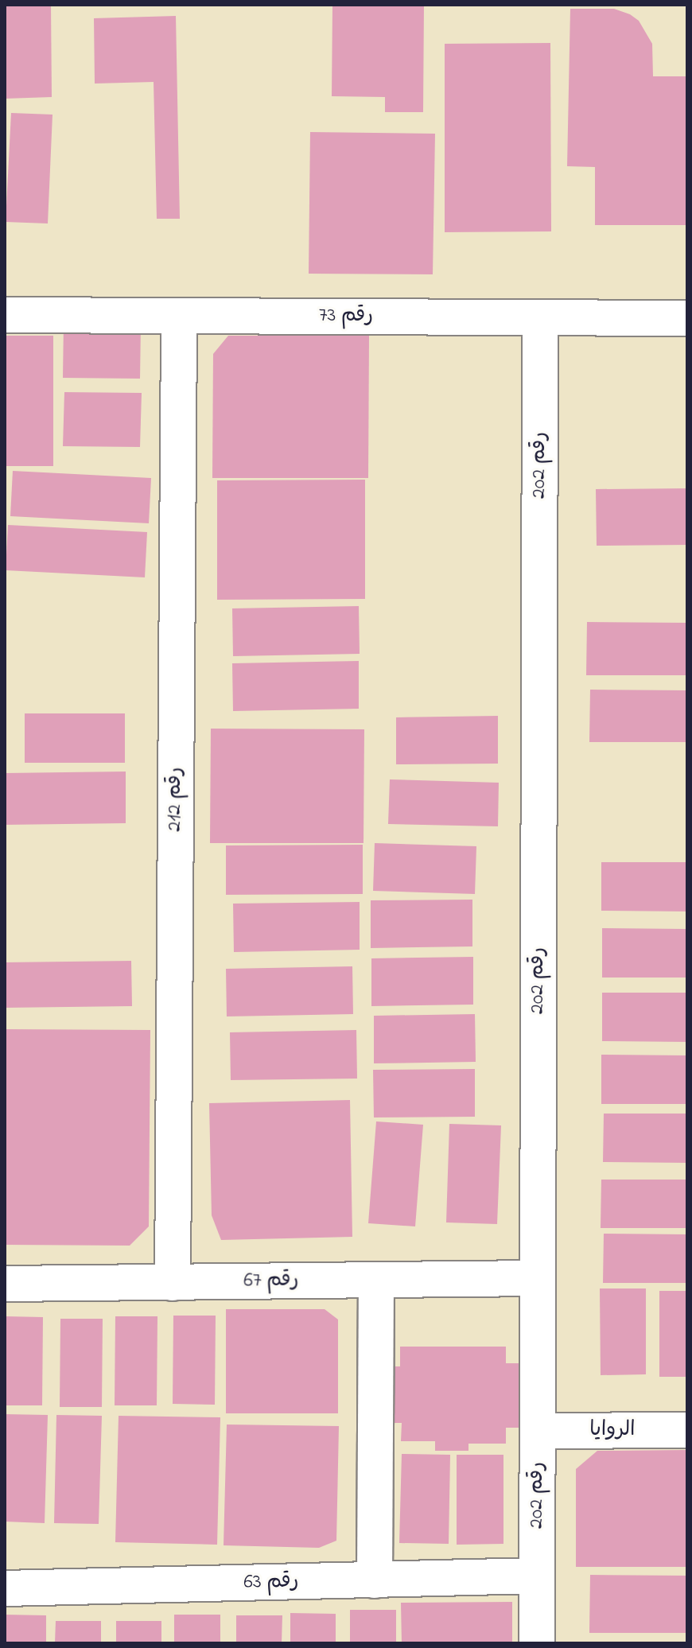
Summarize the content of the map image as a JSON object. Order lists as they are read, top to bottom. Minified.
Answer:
{"streets":{"street":["رقم 73","رقم 202","رقم 212","رقم 67","الروايا","رقم 63"]},"crossings":[["رقم 73","رقم 202"],["رقم 73","رقم 212"],["رقم 202","رقم 67"],["رقم 202","الروايا"],["رقم 202","رقم 63"],["رقم 212","رقم 67"]]}
